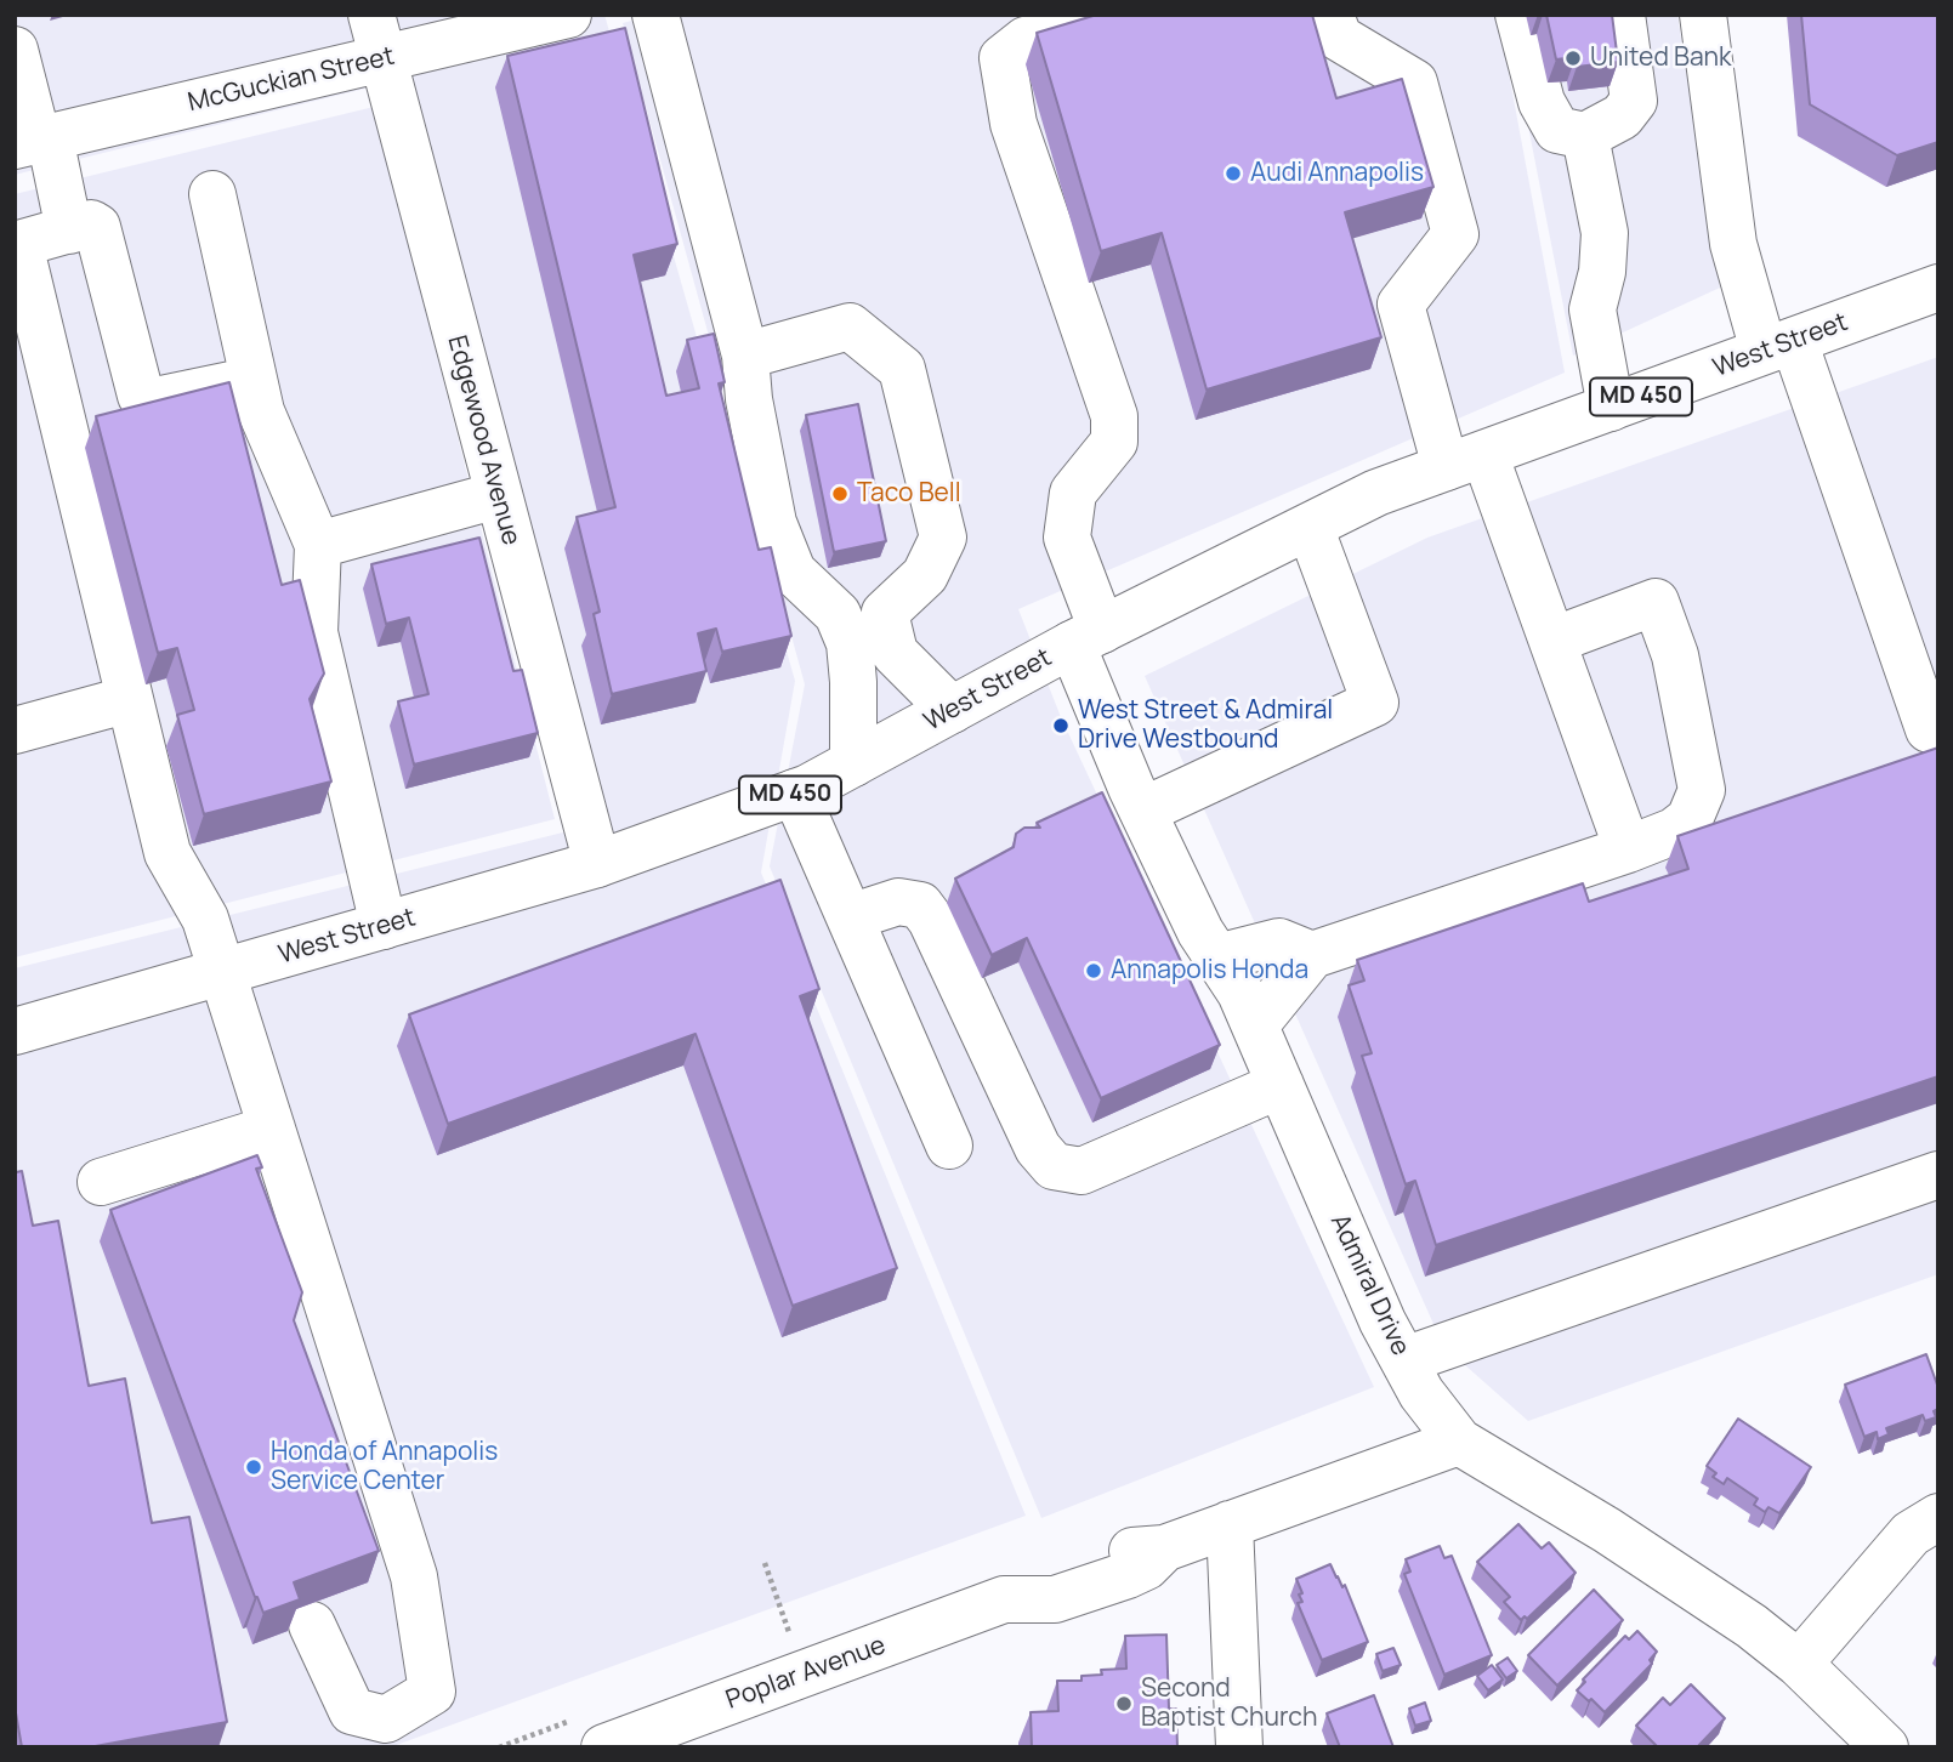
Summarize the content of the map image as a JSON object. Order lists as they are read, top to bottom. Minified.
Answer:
{"streets":{"street":["McGuckian Street","West Street","MD 450","Edgewood Avenue","Admiral Drive","Poplar Avenue"]},"crossings":[["McGuckian Street","Edgewood Avenue"],["West Street","Edgewood Avenue"],["West Street","Admiral Drive"],["Admiral Drive","Poplar Avenue"]],"places":["United Bank","Audi Annapolis","Taco Bell","West Street & Admiral Drive Westbound","Annapolis Honda","Honda of Annapolis Service Center","Second Baptist Church"]}
